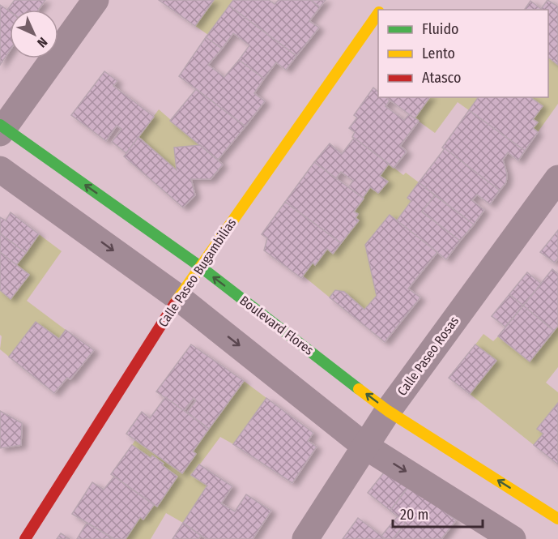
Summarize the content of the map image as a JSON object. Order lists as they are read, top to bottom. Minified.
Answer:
{"streets":{"street":["Calle Paseo Bugambilias","Boulevard Flores","Calle Paseo Rosas"]},"crossings":[["Calle Paseo Bugambilias","Boulevard Flores"],["Boulevard Flores","Calle Paseo Rosas"]],"legend":["Fluido","Lento","Atasco"],"scale_bar":"20 m","north":"bottom right"}
